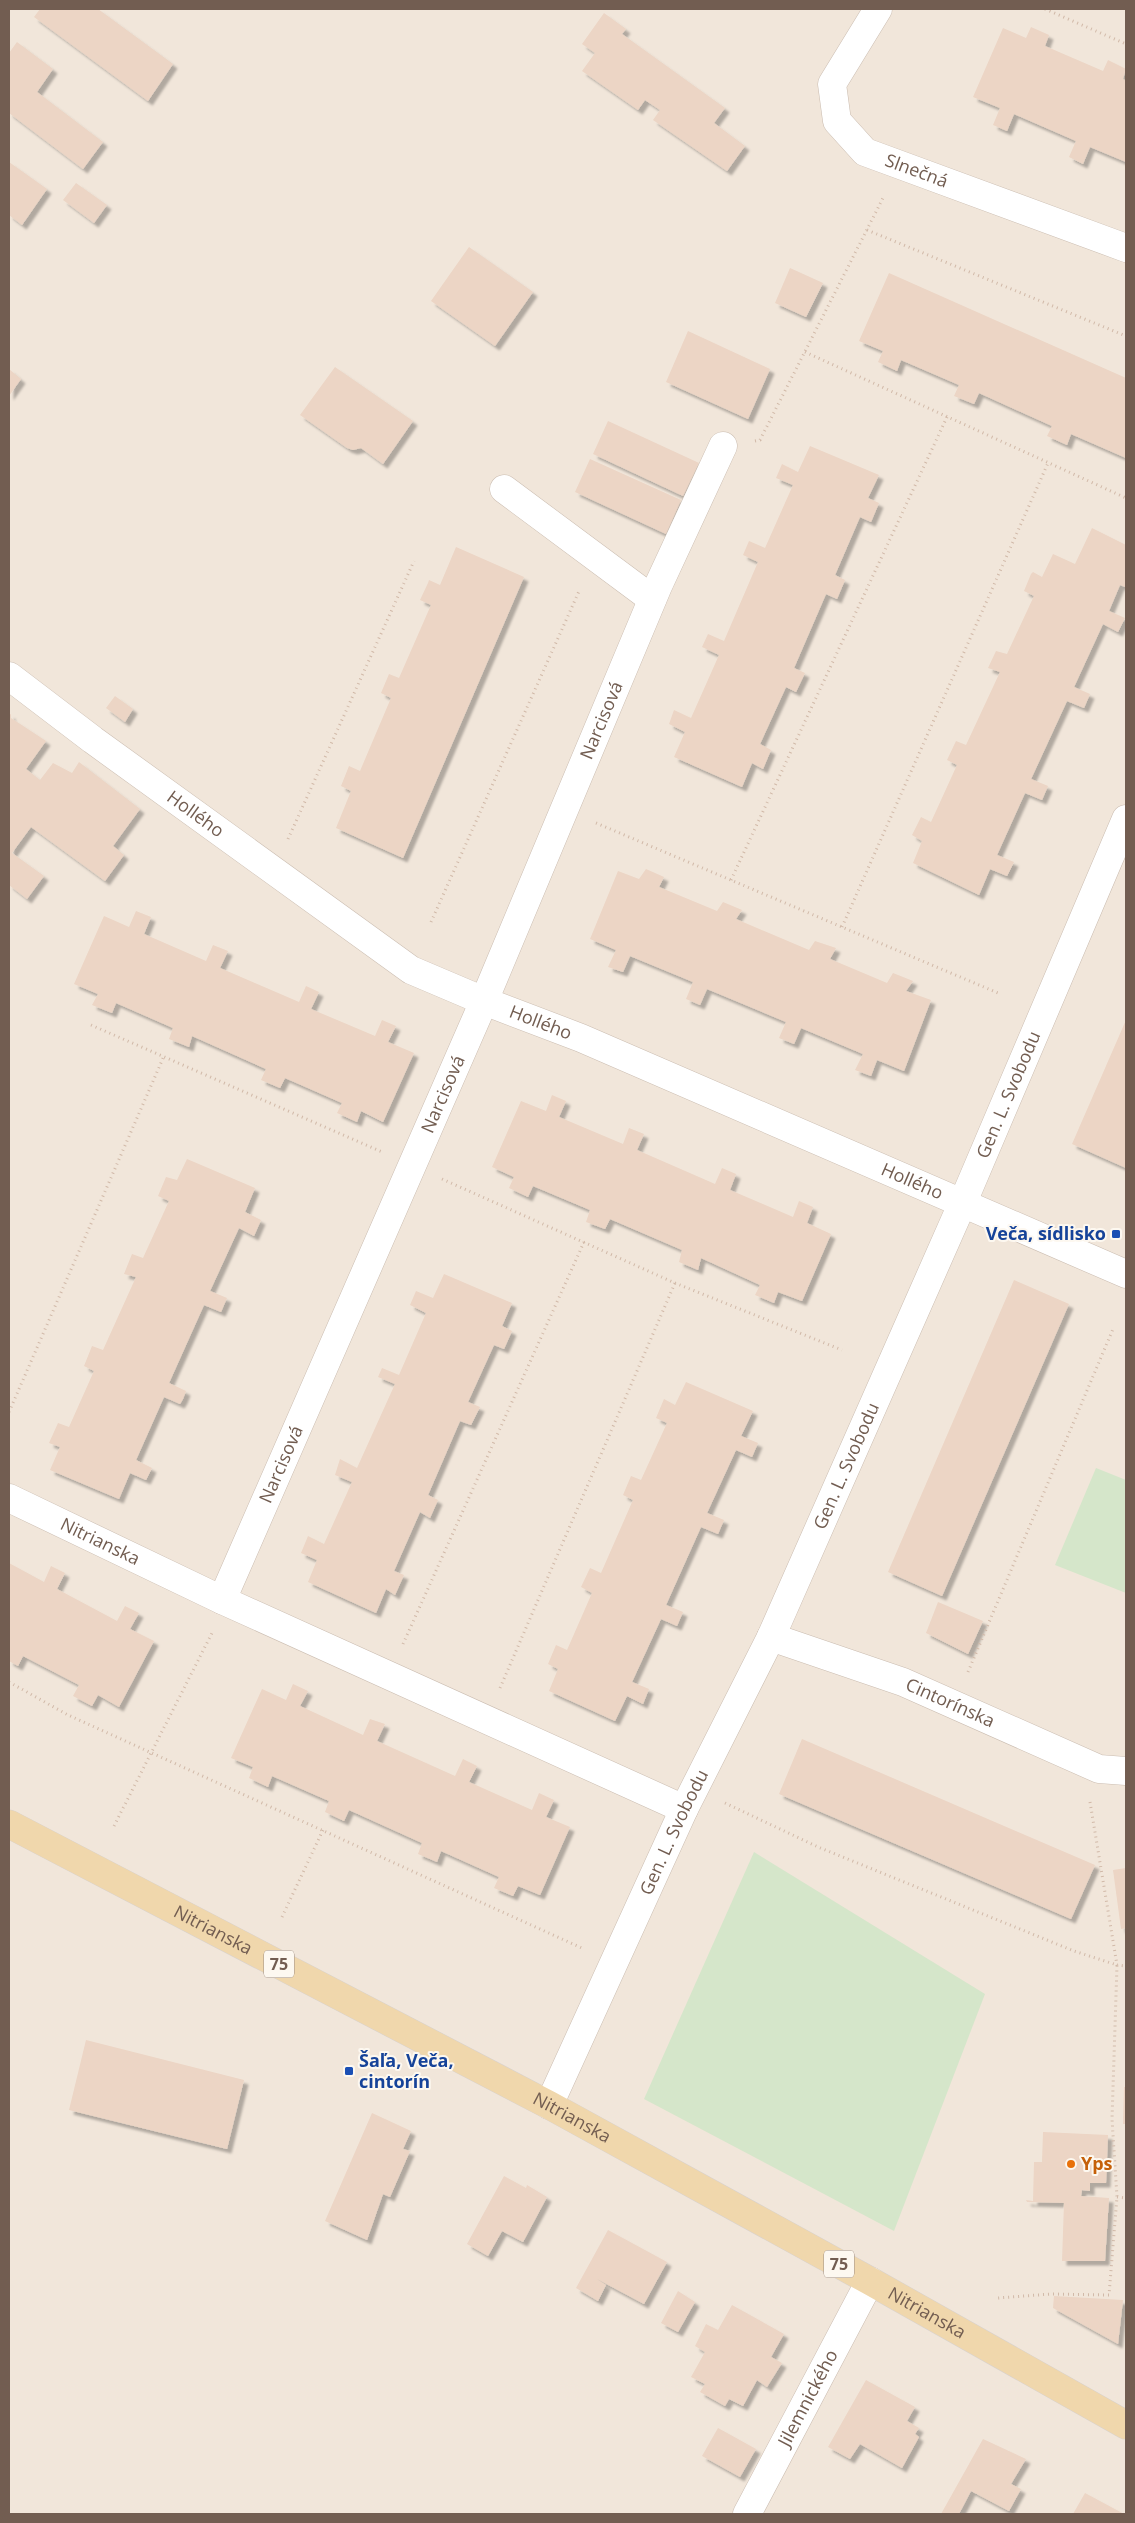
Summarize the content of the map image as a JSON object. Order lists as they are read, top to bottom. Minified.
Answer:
{"streets":{"main road":["Nitrianska","75"],"street":["Slnečná","Narcisová","Hollého","Gen. L. Svobodu","Cintorínska","Jilemnického"]},"crossings":[["Narcisová","Hollého"],["Narcisová","Nitrianska"],["Hollého","Gen. L. Svobodu"],["Gen. L. Svobodu","Nitrianska"],["Gen. L. Svobodu","Cintorínska"],["Nitrianska","Jilemnického"]],"places":{"transit":["Veča, sídlisko","Šaľa, Veča, cintorín"],"other":["Yps"]}}
